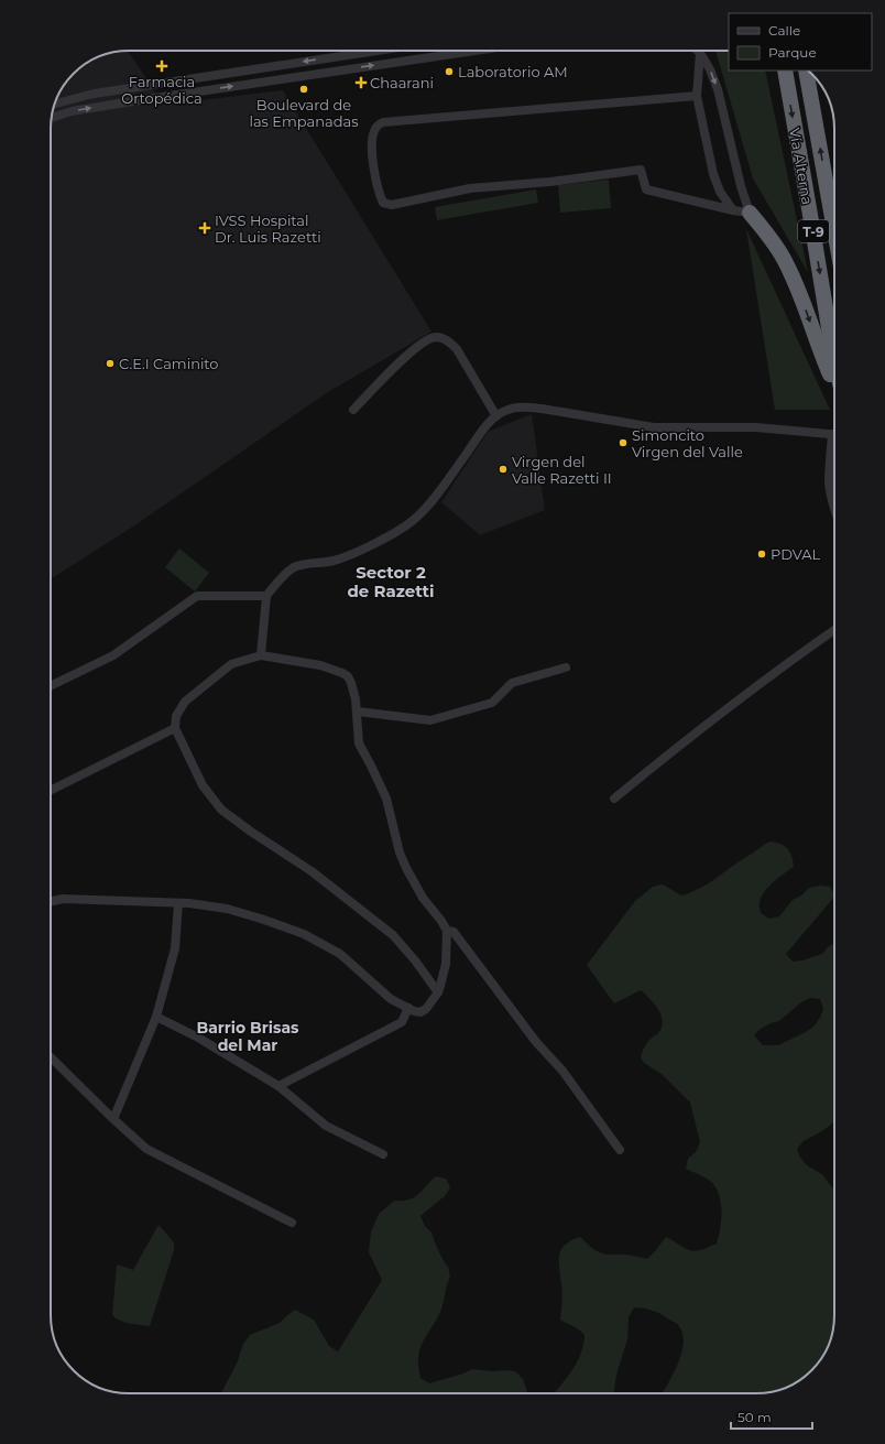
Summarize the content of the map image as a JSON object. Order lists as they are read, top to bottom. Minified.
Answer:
{"streets":{"highway":["Vía Alterna","T-9"]},"districts":["Sector 2 de Razetti","Barrio Brisas del Mar"],"places":{"health":["Farmacia Ortopédica","Chaarani","IVSS Hospital Dr. Luis Razetti"],"other":["Laboratorio AM","Boulevard de las Empanadas","C.E.I Caminito","Simoncito Virgen del Valle","Virgen del Valle Razetti II","PDVAL"]},"legend":["Calle","Parque"],"scale_bar":"50 m"}
